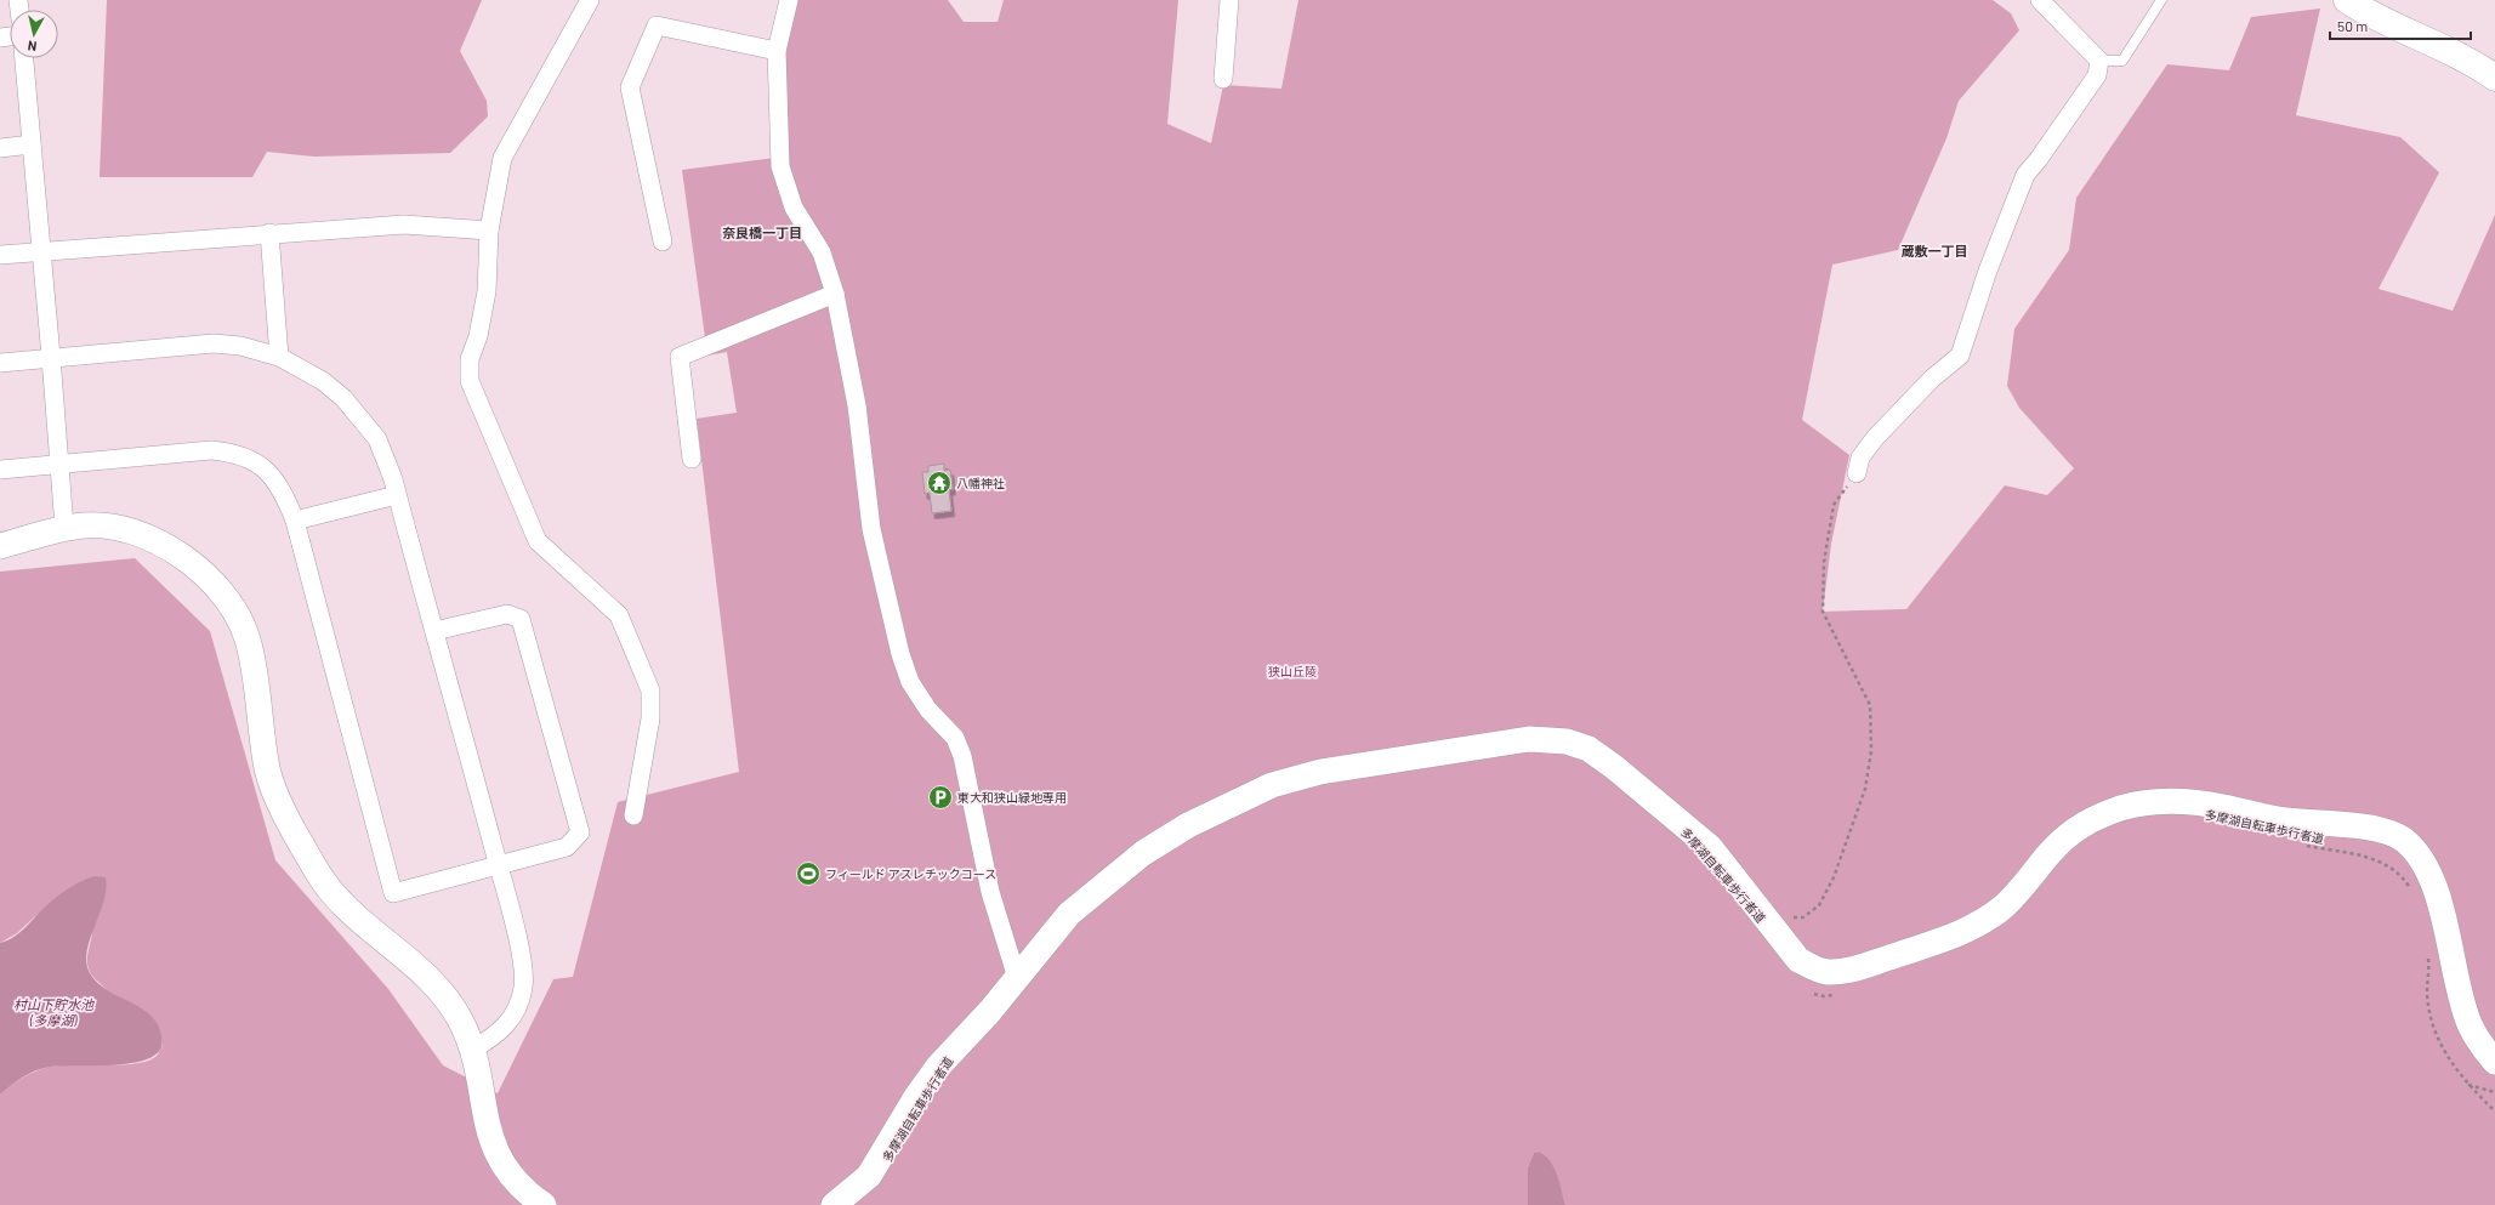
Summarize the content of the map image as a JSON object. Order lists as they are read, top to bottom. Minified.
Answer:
{"streets":{"path":["多摩湖自転車歩行者道"]},"districts":["奈良橋一丁目","蔵敷一丁目"],"water":["村山下貯水池 (多摩湖)"],"parks":["狭山丘陵"],"places":{"temple":["八幡神社"],"parking":["東大和狭山緑地専用"],"sports":["フィールド アスレチックコース"]},"scale_bar":"50 m","north":"bottom"}
